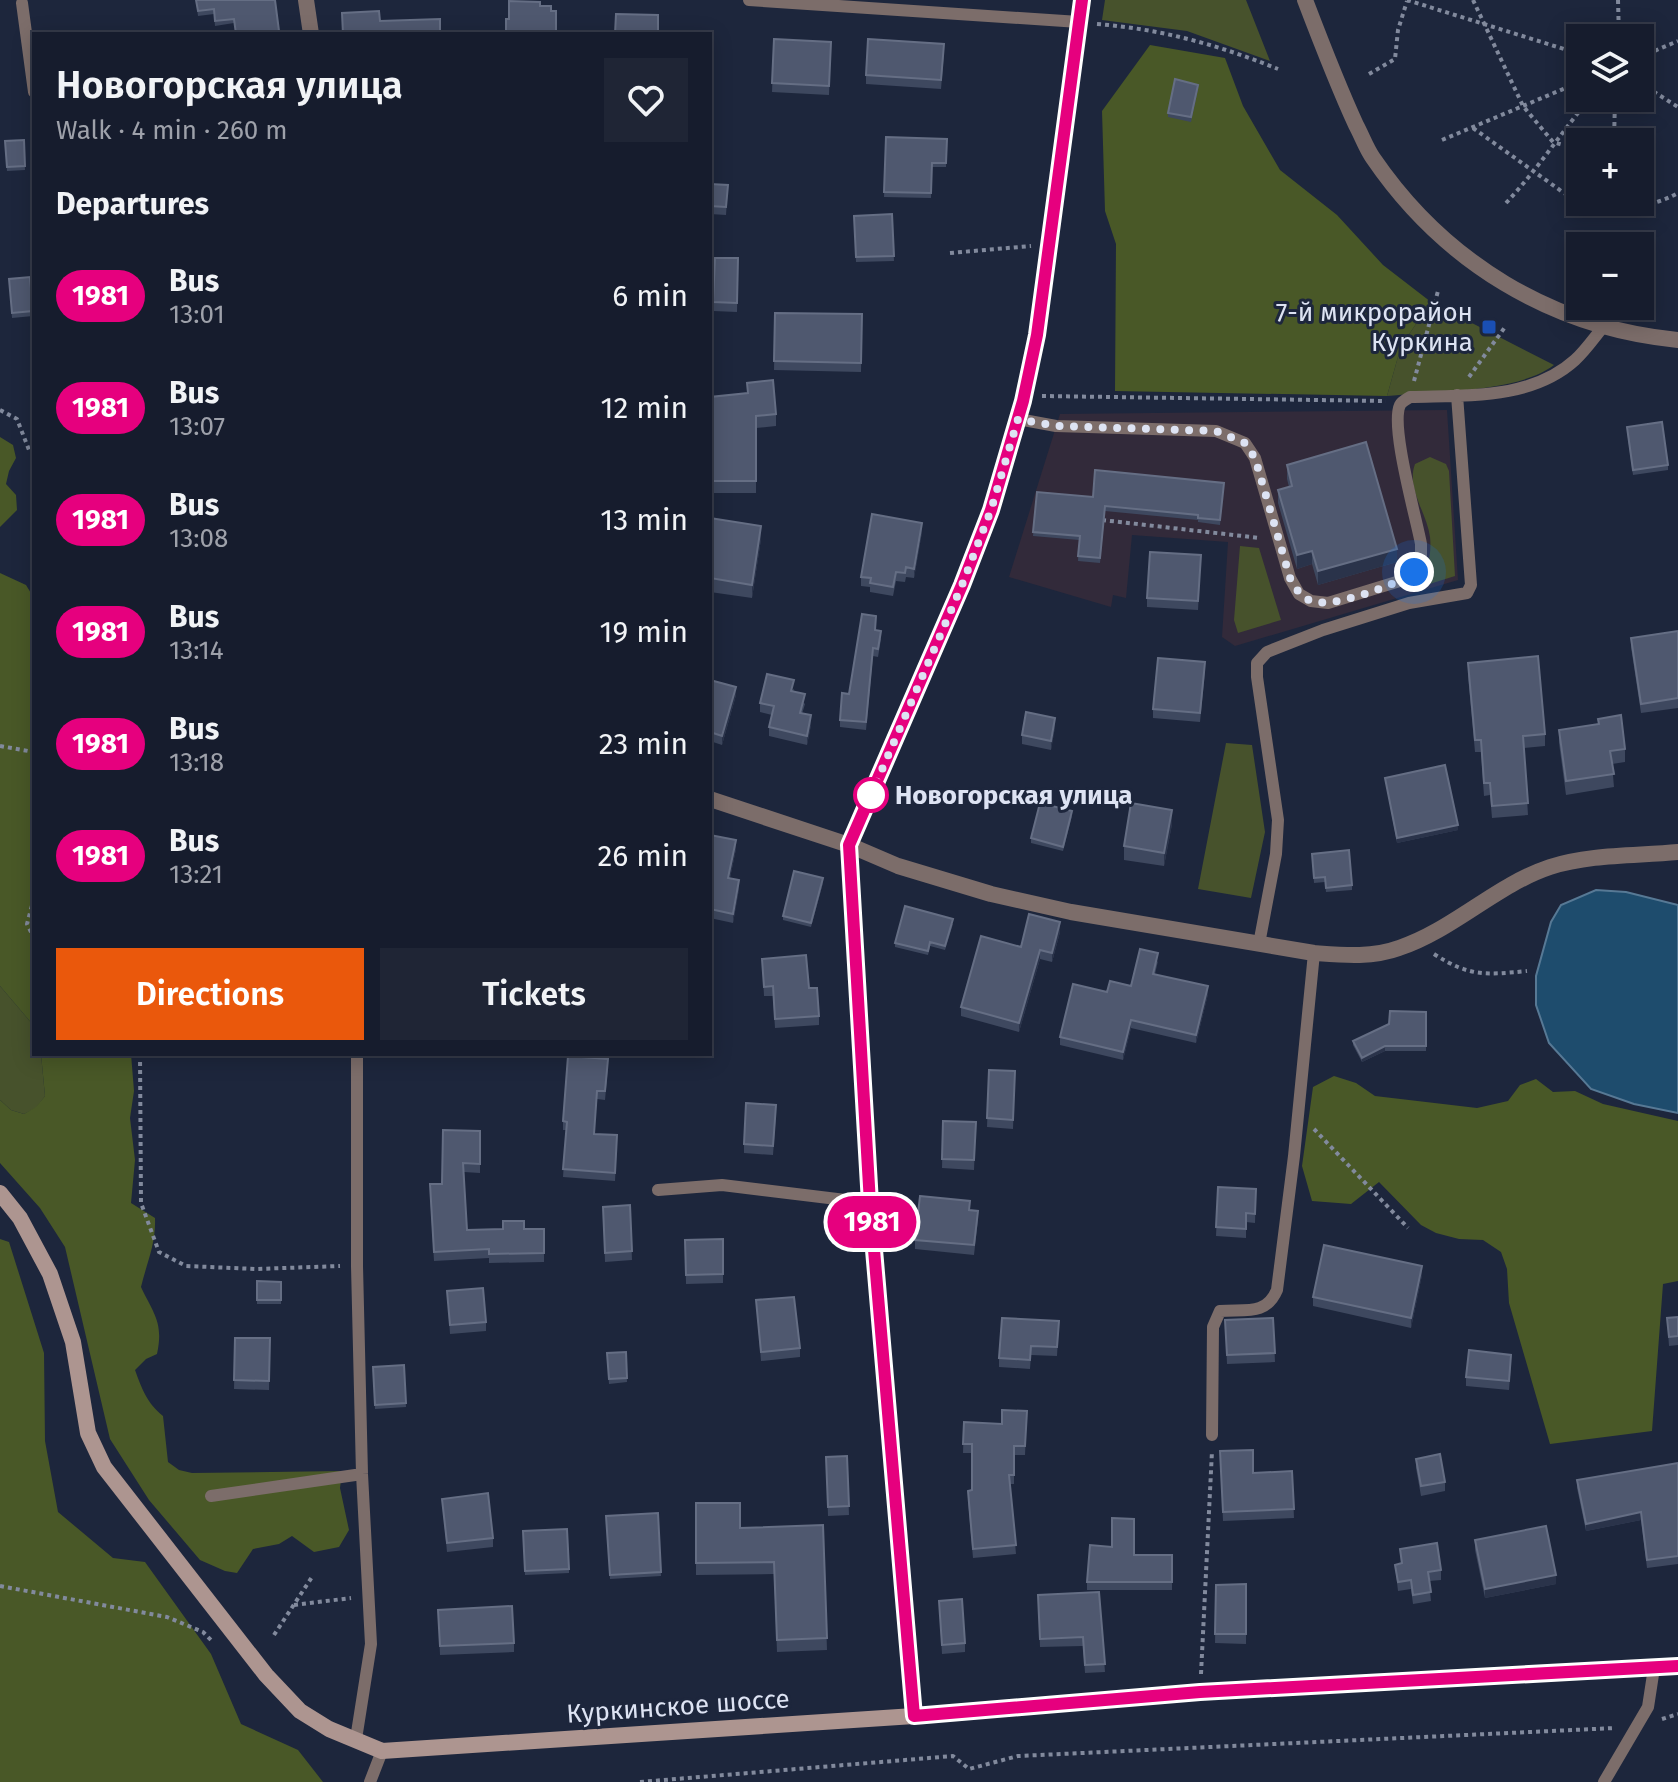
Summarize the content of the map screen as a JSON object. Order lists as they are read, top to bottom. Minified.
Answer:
{"streets":{"main road":["Куркинское шоссе"]},"places":{"transit":["7-й микрорайон Куркина"],"other":["Новогорская улица"]},"lines":["bus line 1981"],"page":{"on_map":"1981","map_buttons":["+","−"],"heading":[["Новогорская улица","Walk · 4 min · 260 m"],"Departures"],"list":[{"mark":"1981","name":"Bus","note":"13:01","value":"6 min"},{"mark":"1981","name":"Bus","note":"13:07","value":"12 min"},{"mark":"1981","name":"Bus","note":"13:08","value":"13 min"},{"mark":"1981","name":"Bus","note":"13:14","value":"19 min"},{"mark":"1981","name":"Bus","note":"13:18","value":"23 min"},{"mark":"1981","name":"Bus","note":"13:21","value":"26 min"}],"buttons":["Directions","Tickets"]}}
